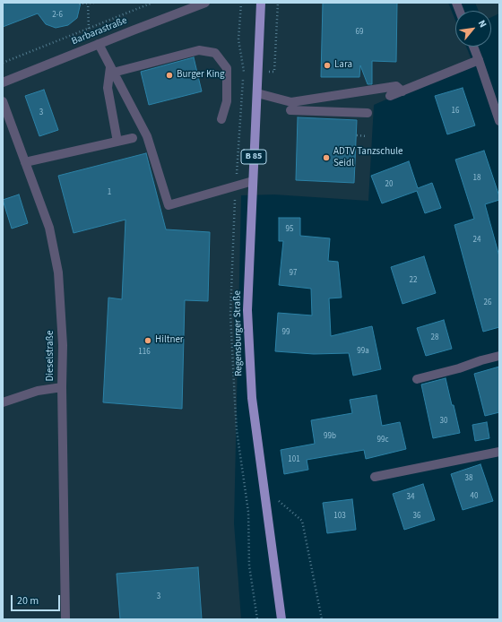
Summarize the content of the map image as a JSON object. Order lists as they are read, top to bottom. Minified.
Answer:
{"streets":{"main road":["B 85","Regensburger Straße"],"street":["Barbarastraße","Dieselstraße"]},"places":["Lara","Burger King","ADTV Tanzschule Seidl","Hiltner"],"house_numbers":["2-6","69","16","3","18","20","1","95","24","97","22","26","99","28","99a","116","30","99b","99c","101","38","40","34","103","36","3"],"scale_bar":"20 m","north":"top right"}
